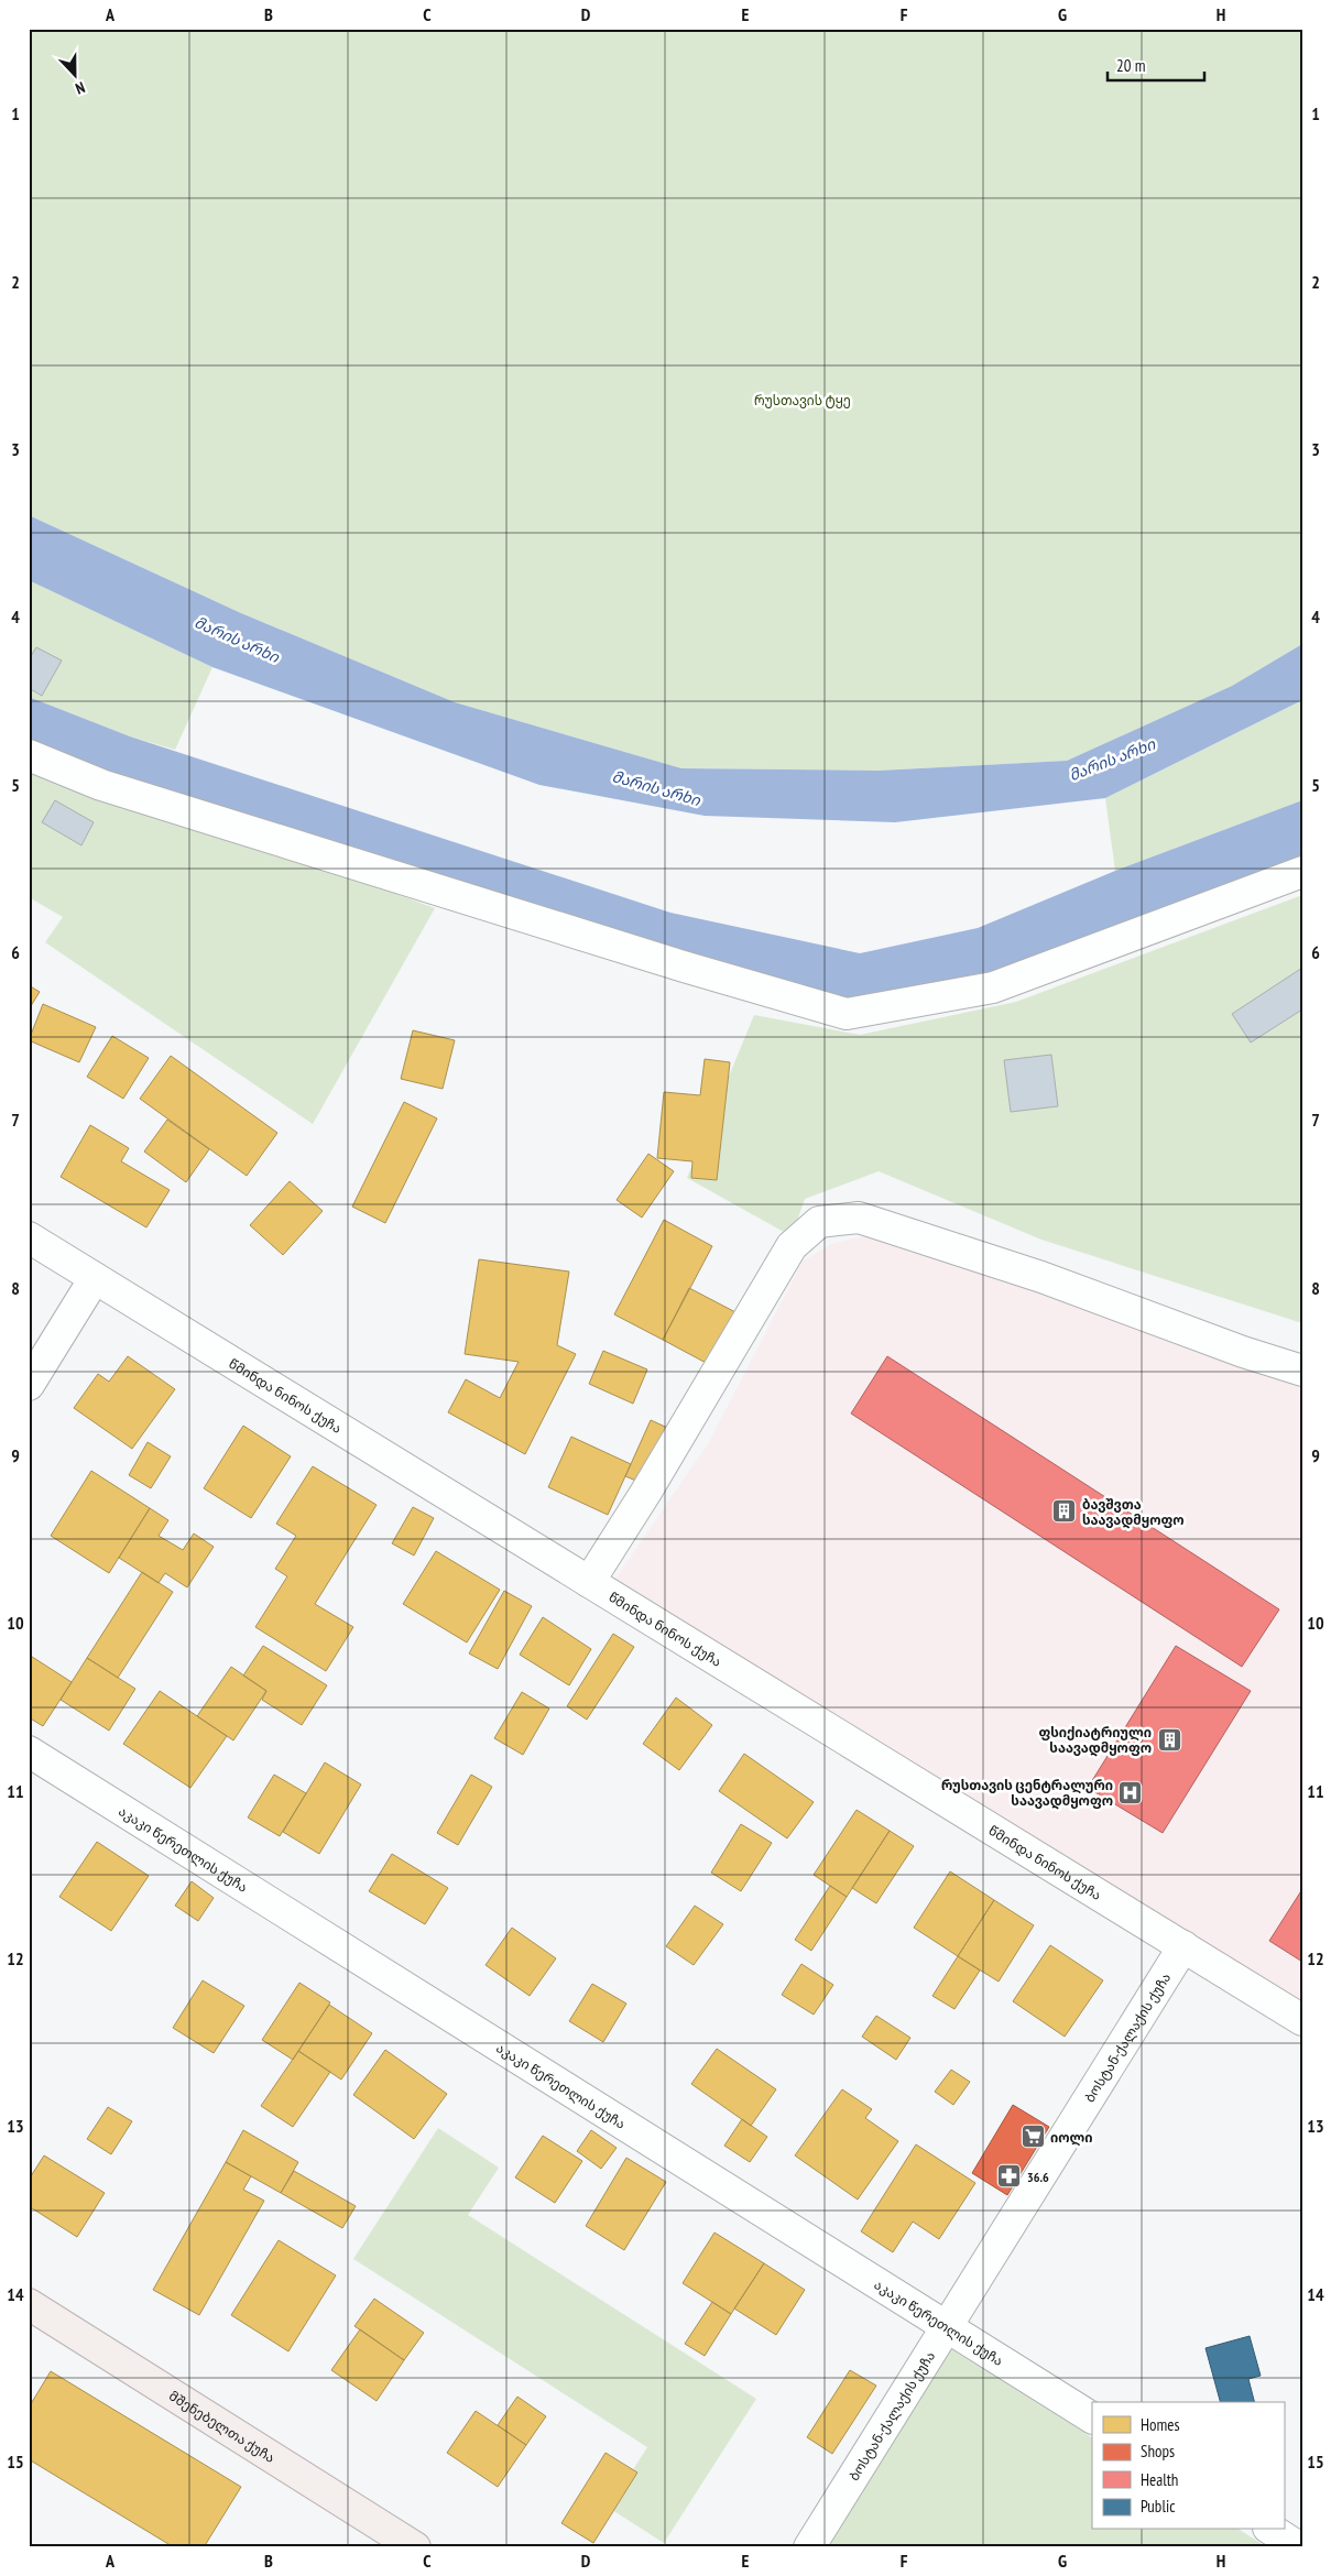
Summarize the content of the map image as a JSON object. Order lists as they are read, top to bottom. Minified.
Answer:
{"streets":{"main road":["მშენებელთა ქუჩა"],"street":["წმინდა ნინოს ქუჩა","აკაკი წერეთლის ქუჩა","ბოსტან-ქალაქის ქუჩა"]},"crossings":[["წმინდა ნინოს ქუჩა","ბოსტან-ქალაქის ქუჩა"],["აკაკი წერეთლის ქუჩა","ბოსტან-ქალაქის ქუჩა"]],"water":["მარის არხი"],"parks":["რუსთავის ტყე"],"places":{"building":["ბავშვთა საავადმყოფო","ფსიქიატრიული საავადმყოფო"],"hospital":["რუსთავის ცენტრალური საავადმყოფო"],"supermarket":["იოლი"],"pharmacy":["36.6"]},"legend":["Homes","Shops","Health","Public"],"scale_bar":"20 m","north":"bottom","grid":{"columns":["A","B","C","D","E","F","G","H"],"rows":["1","2","3","4","5","6","7","8","9","10","11","12","13","14","15"]}}
